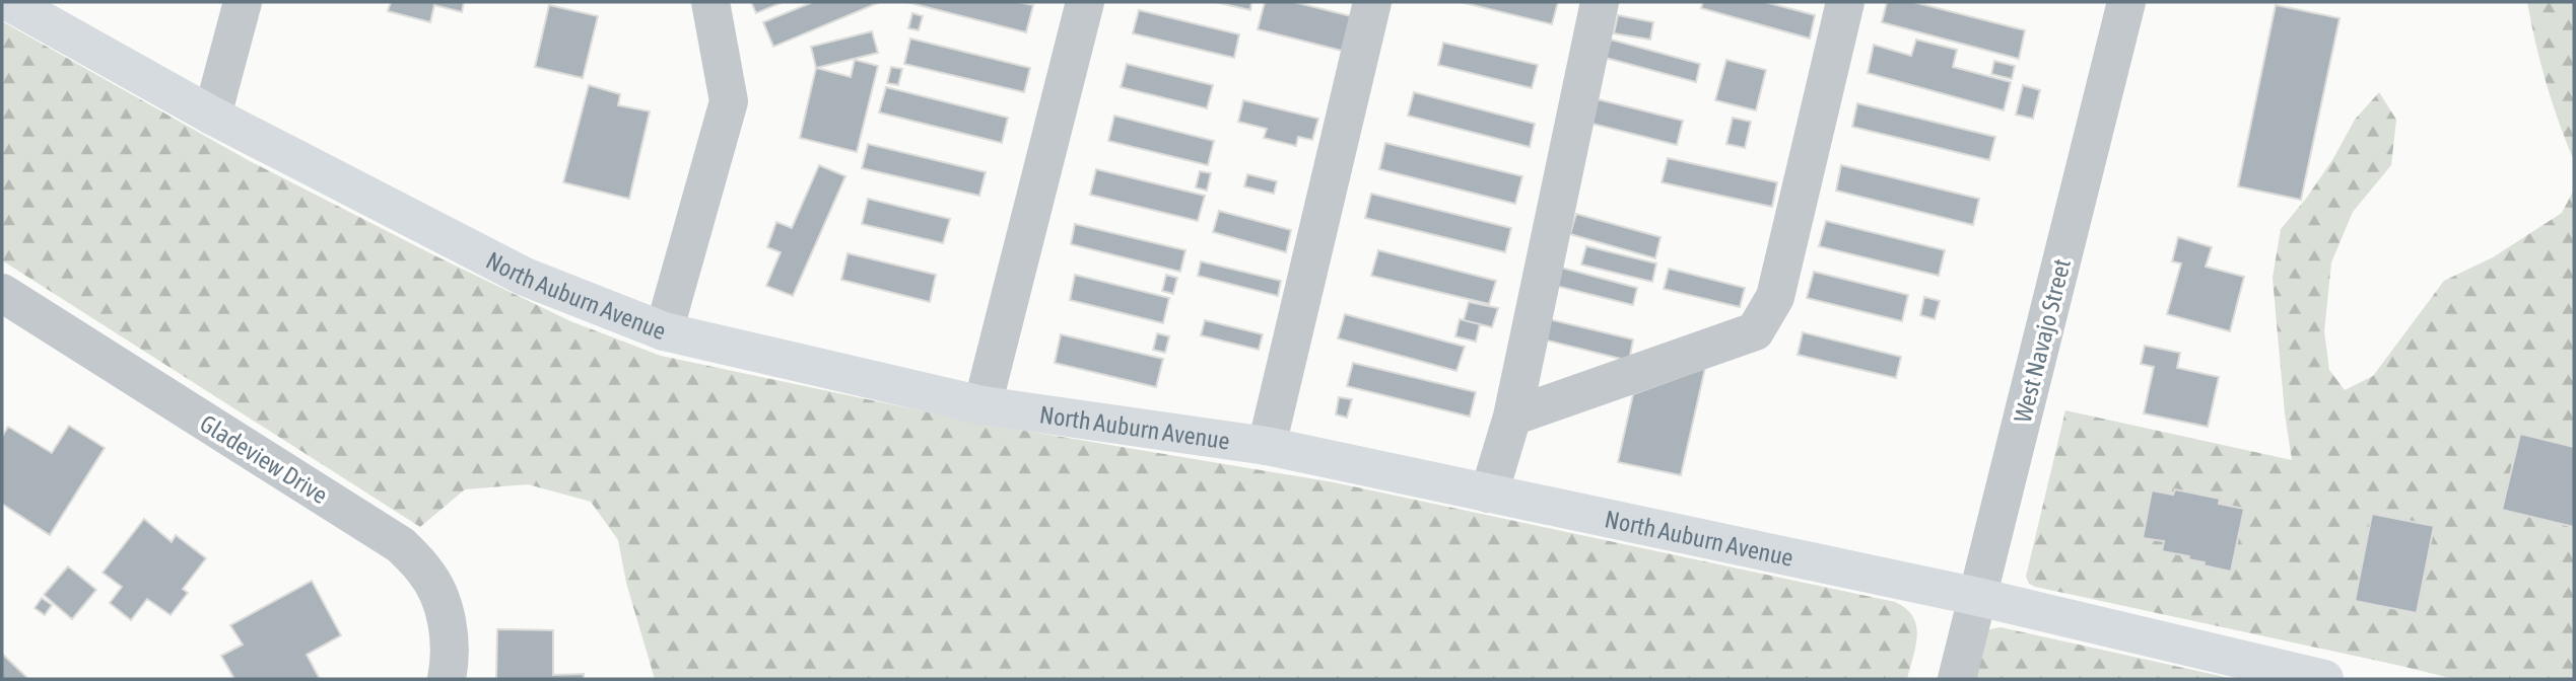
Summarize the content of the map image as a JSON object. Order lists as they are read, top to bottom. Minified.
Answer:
{"streets":{"main road":["North Auburn Avenue"],"street":["West Navajo Street","Gladeview Drive"]},"crossings":[["North Auburn Avenue","West Navajo Street"]]}
